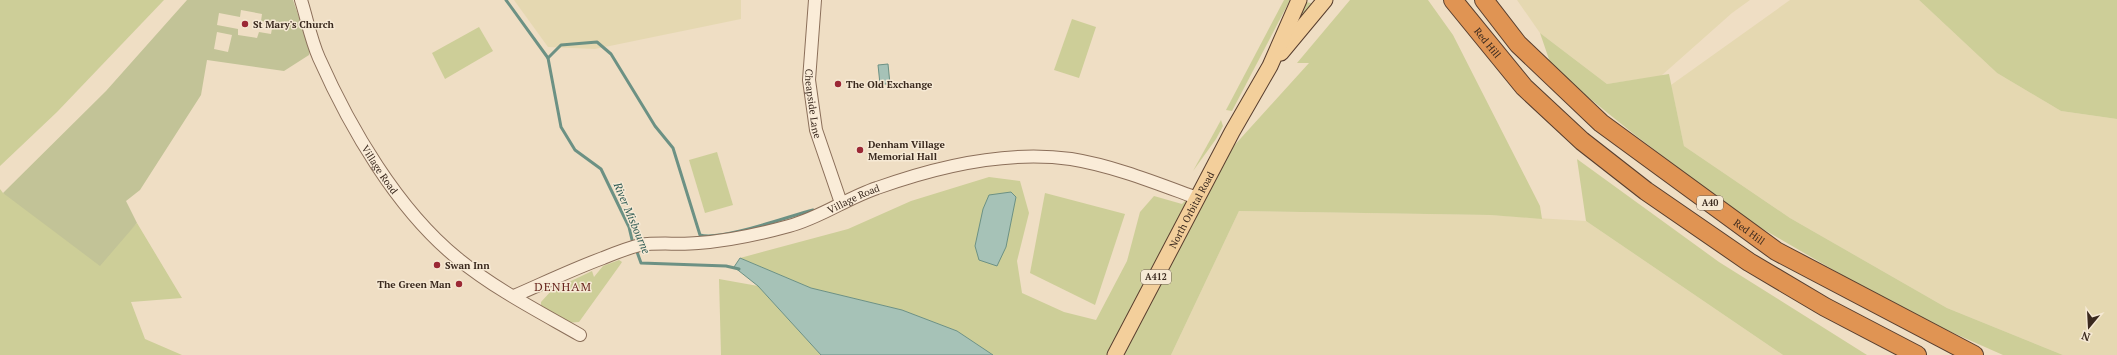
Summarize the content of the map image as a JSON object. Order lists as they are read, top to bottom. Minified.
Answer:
{"streets":{"highway":["Red Hill","A40"],"main road":["North Orbital Road","A412"],"street":["Cheapside Lane","Village Road"]},"crossings":[["Cheapside Lane","Village Road"],["Village Road","North Orbital Road"]],"districts":["DENHAM"],"water":["River Misbourne"],"places":["St Mary's Church","The Old Exchange","Denham Village Memorial Hall","Swan Inn","The Green Man"],"north":"bottom"}
